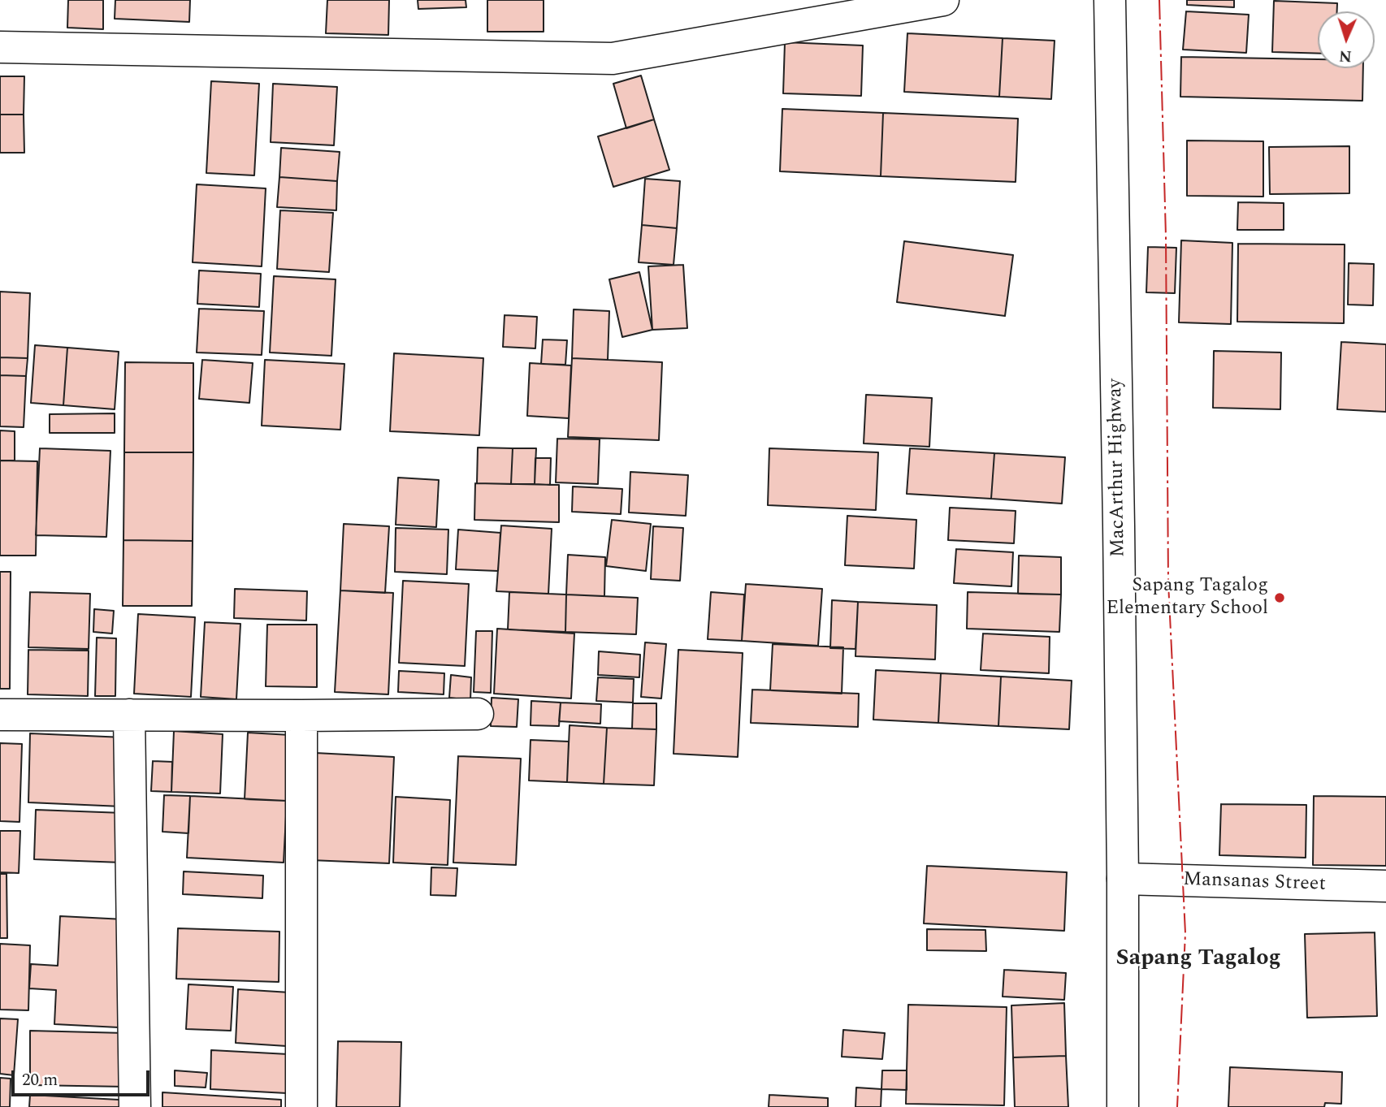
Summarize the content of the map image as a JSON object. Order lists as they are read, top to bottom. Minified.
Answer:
{"streets":{"main road":["MacArthur Highway","Mansanas Street"]},"crossings":[["MacArthur Highway","Mansanas Street"]],"districts":["Sapang Tagalog"],"places":["Sapang Tagalog Elementary School"],"scale_bar":"20 m","north":"bottom"}
